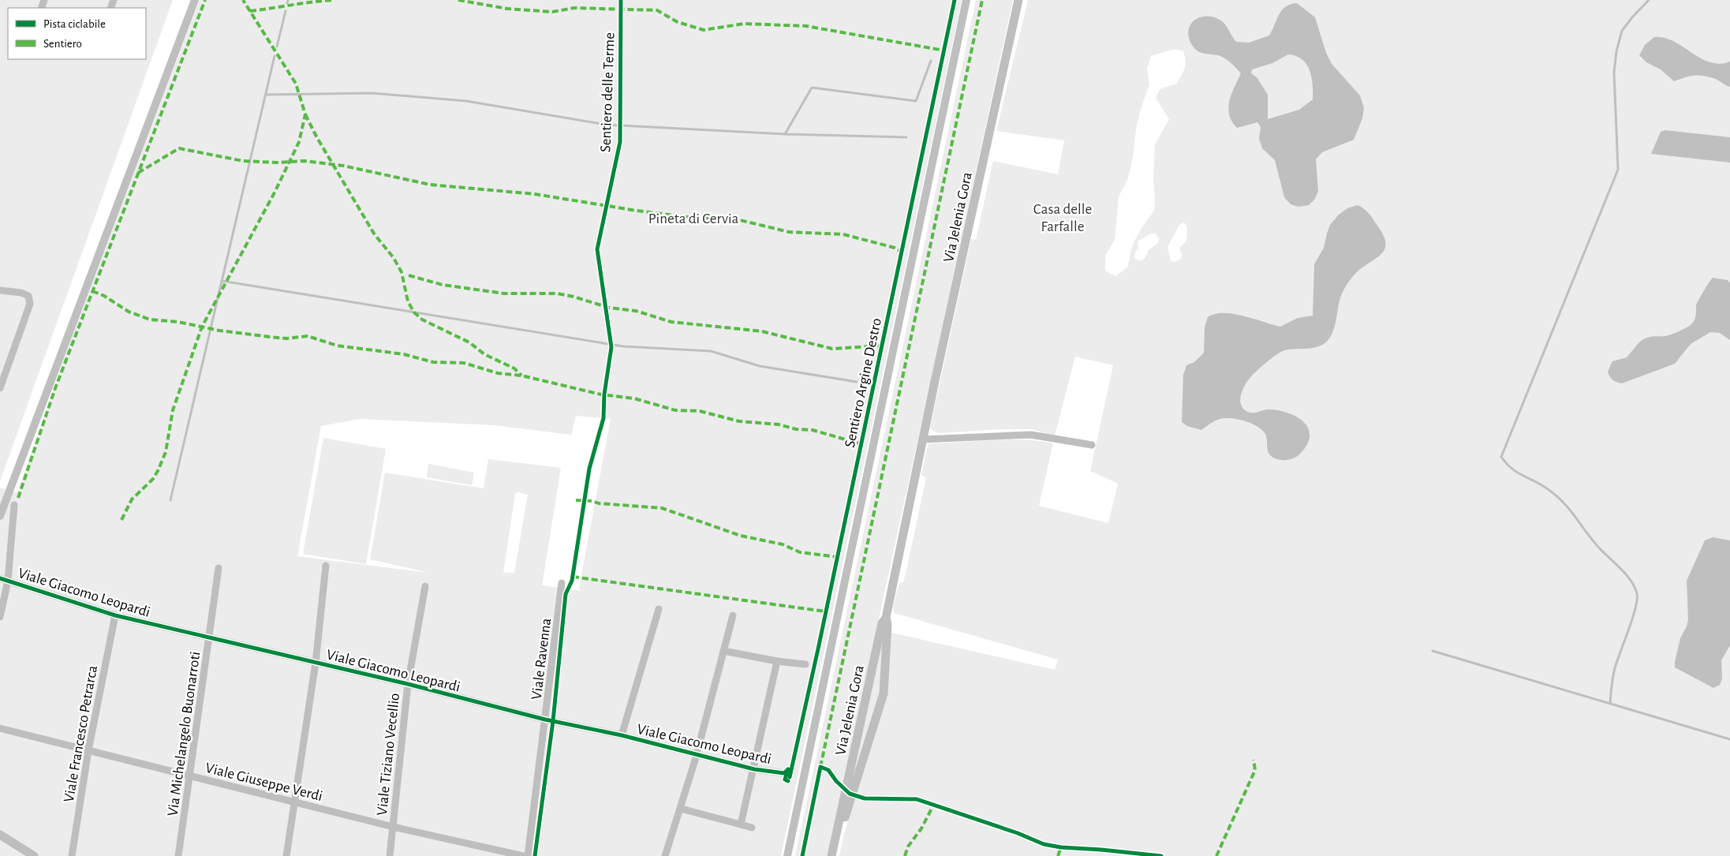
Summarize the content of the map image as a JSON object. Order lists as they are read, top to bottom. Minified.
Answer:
{"streets":{"street":["Via Jelenia Gora","Viale Giacomo Leopardi","Viale Ravenna","Viale Francesco Petrarca","Via Michelangelo Buonarroti","Viale Tiziano Vecellio","Viale Giuseppe Verdi"],"cycle path":["Sentiero delle Terme","Sentiero Argine Destro"]},"crossings":[["Viale Giacomo Leopardi","Viale Ravenna"],["Viale Giacomo Leopardi","Viale Francesco Petrarca"],["Viale Giacomo Leopardi","Via Michelangelo Buonarroti"],["Viale Giacomo Leopardi","Viale Tiziano Vecellio"],["Viale Francesco Petrarca","Viale Giuseppe Verdi"],["Via Michelangelo Buonarroti","Viale Giuseppe Verdi"],["Viale Tiziano Vecellio","Viale Giuseppe Verdi"]],"parks":["Casa delle Farfalle","Pineta di Cervia"],"legend":["Pista ciclabile","Sentiero"]}
